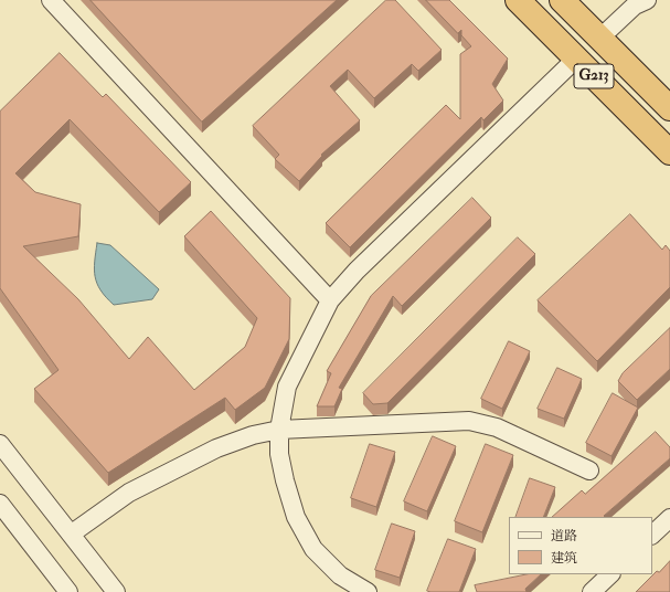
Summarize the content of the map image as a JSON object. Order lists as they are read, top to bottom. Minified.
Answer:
{"streets":{"highway":["G213"]},"legend":["道路","建筑"]}
